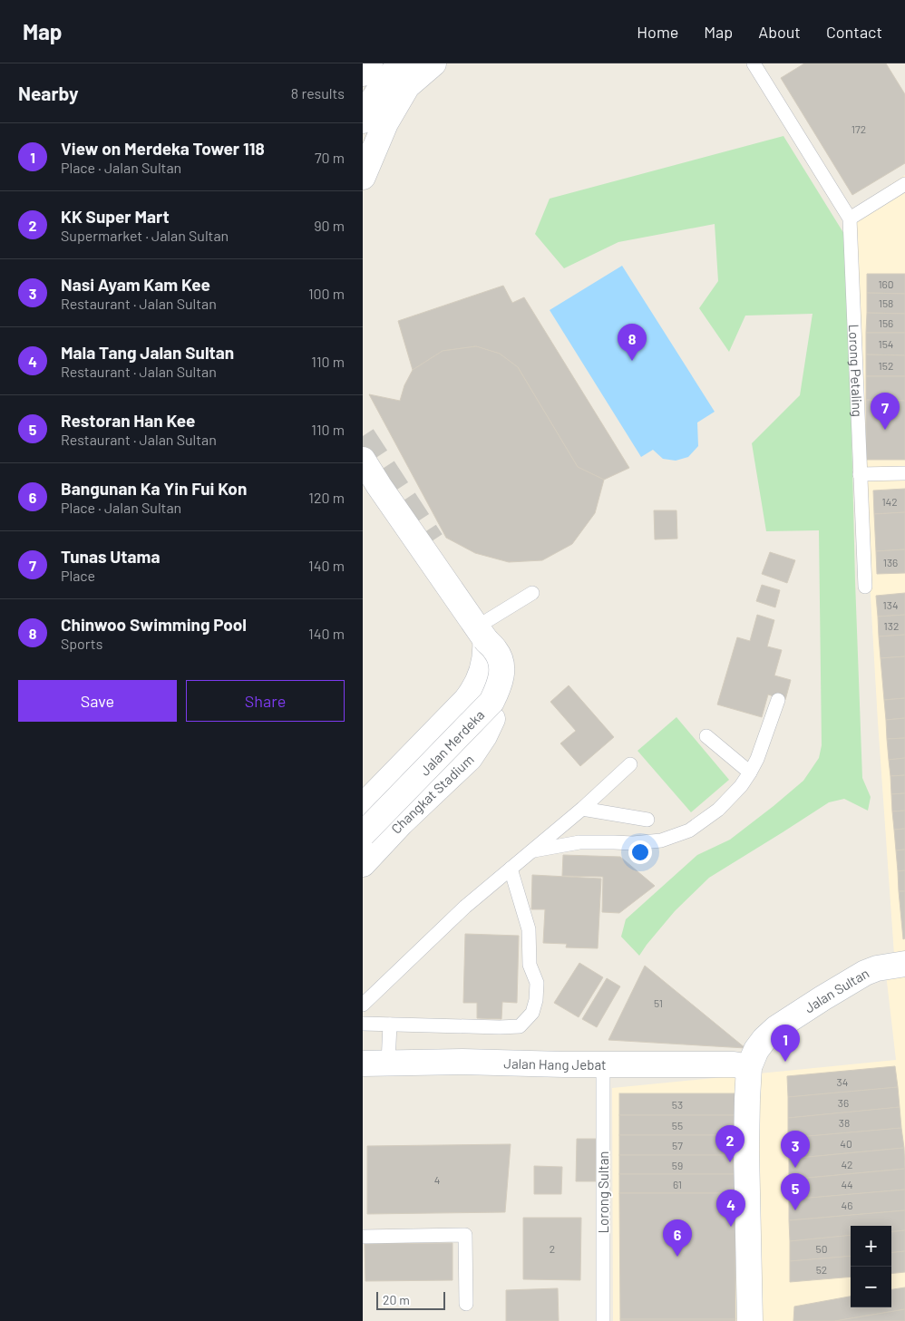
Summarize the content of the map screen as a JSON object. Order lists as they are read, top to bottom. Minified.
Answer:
{"streets":{"street":["Jalan Merdeka","Changkat Stadium","Jalan Sultan","Jalan Hang Jebat"],"lane":["Lorong Petaling","Lorong Sultan"]},"crossings":[["Jalan Sultan","Jalan Hang Jebat"],["Jalan Hang Jebat","Lorong Sultan"]],"house_numbers":["172","160","158","156","154","152","142","136","134","132","51","34","36","53","38","55","40","57","42","59","4","61","44","46","2","50","52"],"scale_bar":"20 m","page":{"header":"Map","nav":["Home","Map","About","Contact"],"heading":["Nearby","8 results"],"list":[{"mark":"1","name":"View on Merdeka Tower 118","note":"Place · Jalan Sultan","value":"70 m"},{"mark":"2","name":"KK Super Mart","note":"Supermarket · Jalan Sultan","value":"90 m"},{"mark":"3","name":"Nasi Ayam Kam Kee","note":"Restaurant · Jalan Sultan","value":"100 m"},{"mark":"4","name":"Mala Tang Jalan Sultan","note":"Restaurant · Jalan Sultan","value":"110 m"},{"mark":"5","name":"Restoran Han Kee","note":"Restaurant · Jalan Sultan","value":"110 m"},{"mark":"6","name":"Bangunan Ka Yin Fui Kon","note":"Place · Jalan Sultan","value":"120 m"},{"mark":"7","name":"Tunas Utama","note":"Place","value":"140 m"},{"mark":"8","name":"Chinwoo Swimming Pool","note":"Sports","value":"140 m"}],"pins":["8","7","1","2","3","5","4","6"],"buttons":["Save","Share"],"map_buttons":["+","−"],"scale":"20 m"}}
